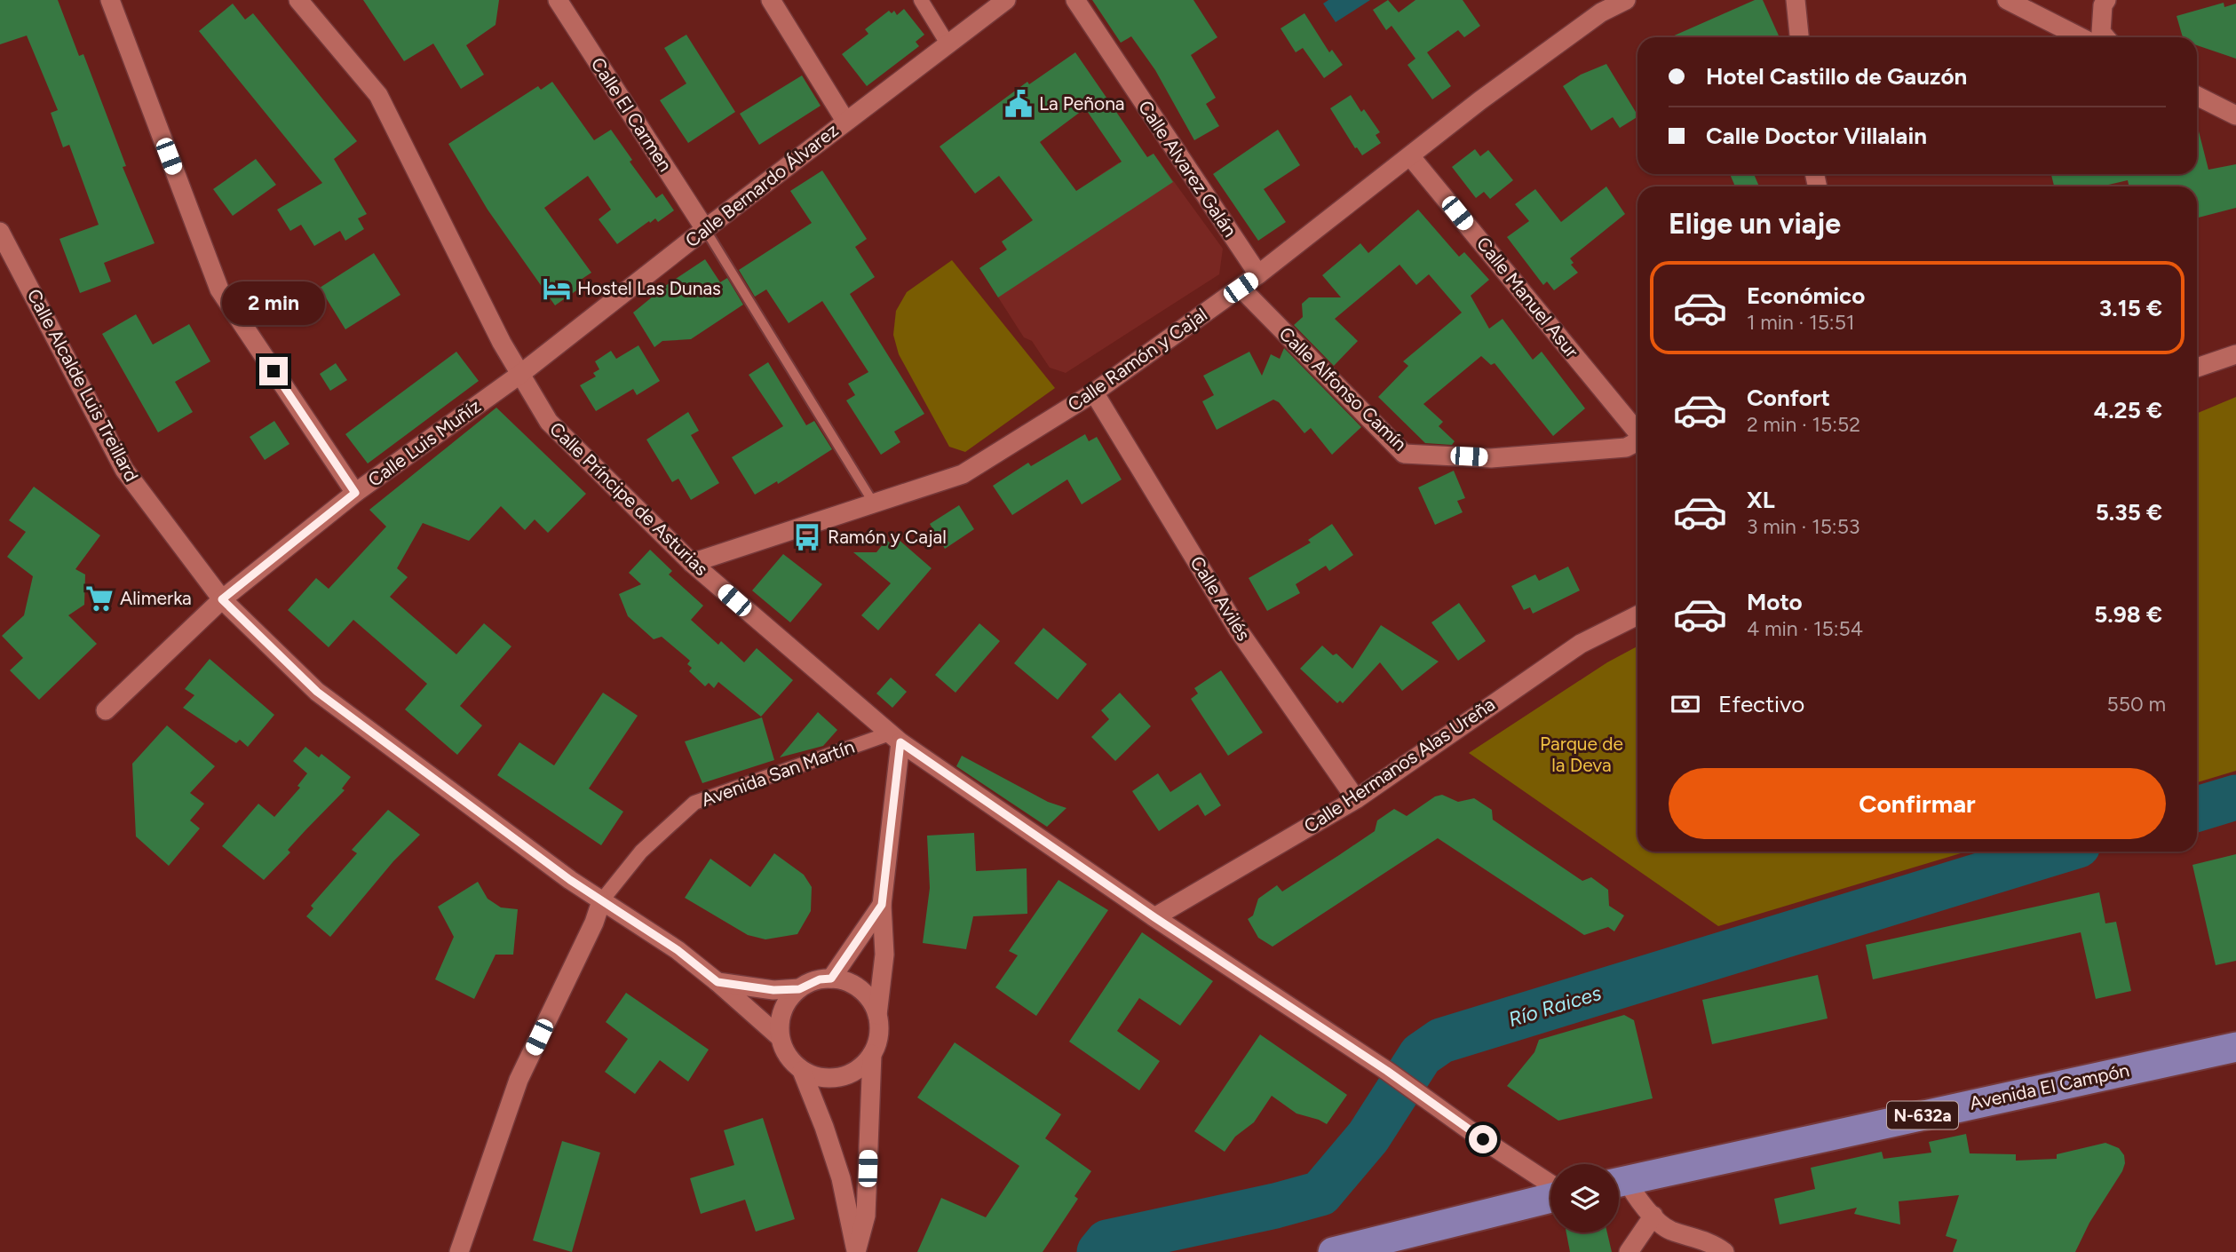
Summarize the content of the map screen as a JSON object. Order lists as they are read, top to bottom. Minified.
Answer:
{"streets":{"main road":["Avenida El Campón","N-632a"],"street":["Calle El Carmen","Calle Alvarez Galán","Calle Bernardo Álvarez","Calle Manuel Asur","Calle Ramón y Cajal","Calle Alcalde Luis Treillard","Calle Alfonso Camín","Calle Luis Muñíz","Calle Príncipe de Asturias","Calle Avilés","Calle Hermanos Alas Ureña","Avenida San Martín"]},"crossings":[["Calle El Carmen","Calle Bernardo Álvarez"],["Calle Alvarez Galán","Calle Ramón y Cajal"],["Calle Bernardo Álvarez","Calle Luis Muñíz"],["Calle Bernardo Álvarez","Calle Príncipe de Asturias"],["Calle Manuel Asur","Calle Ramón y Cajal"],["Calle Ramón y Cajal","Calle Alfonso Camín"],["Calle Ramón y Cajal","Calle Príncipe de Asturias"],["Calle Ramón y Cajal","Calle Avilés"],["Calle Alcalde Luis Treillard","Calle Luis Muñíz"],["Calle Alcalde Luis Treillard","Avenida San Martín"],["Calle Luis Muñíz","Calle Príncipe de Asturias"],["Calle Príncipe de Asturias","Calle Hermanos Alas Ureña"],["Calle Príncipe de Asturias","Avenida San Martín"],["Calle Avilés","Calle Hermanos Alas Ureña"]],"water":["Río Raices"],"parks":["Parque de la Deva"],"places":{"public building":["La Peñona"],"hotel":["Hostel Las Dunas"],"bus stop":["Ramón y Cajal"],"supermarket":["Alimerka"]},"page":{"banner":["Hotel Castillo de Gauzón","Calle Doctor Villalain"],"heading":"Elige un viaje","list":[{"name":"Económico","note":"1 min · 15:51","value":"3.15 €"},{"name":"Confort","note":"2 min · 15:52","value":"4.25 €"},{"name":"XL","note":"3 min · 15:53","value":"5.35 €"},{"name":"Moto","note":"4 min · 15:54","value":"5.98 €"}],"bubble":"2 min","pay":["Efectivo","550 m"],"buttons":"Confirmar"}}
